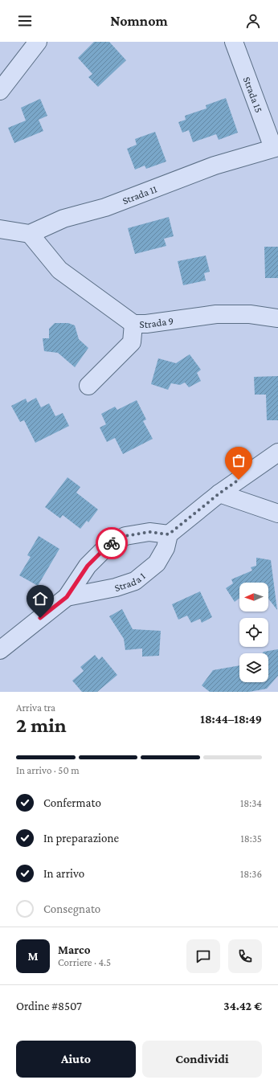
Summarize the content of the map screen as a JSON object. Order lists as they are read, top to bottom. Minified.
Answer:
{"streets":{"street":["Strada 15","Strada 11","Strada 9","Strada 1"]},"crossings":[["Strada 15","Strada 11"],["Strada 11","Strada 9"]],"north":"left","page":{"header":"Nomnom","heading":["2 min","Arriva tra","18:44–18:49"],"panel":["Marco","Corriere · 4.5","Ordine #8507","34.42 €"],"bar":"In arrivo · 50 m","list":[["Confermato","18:34"],["In preparazione","18:35"],["In arrivo","18:36"],"Consegnato"],"round":"M","buttons":["Aiuto","Condividi"]}}
